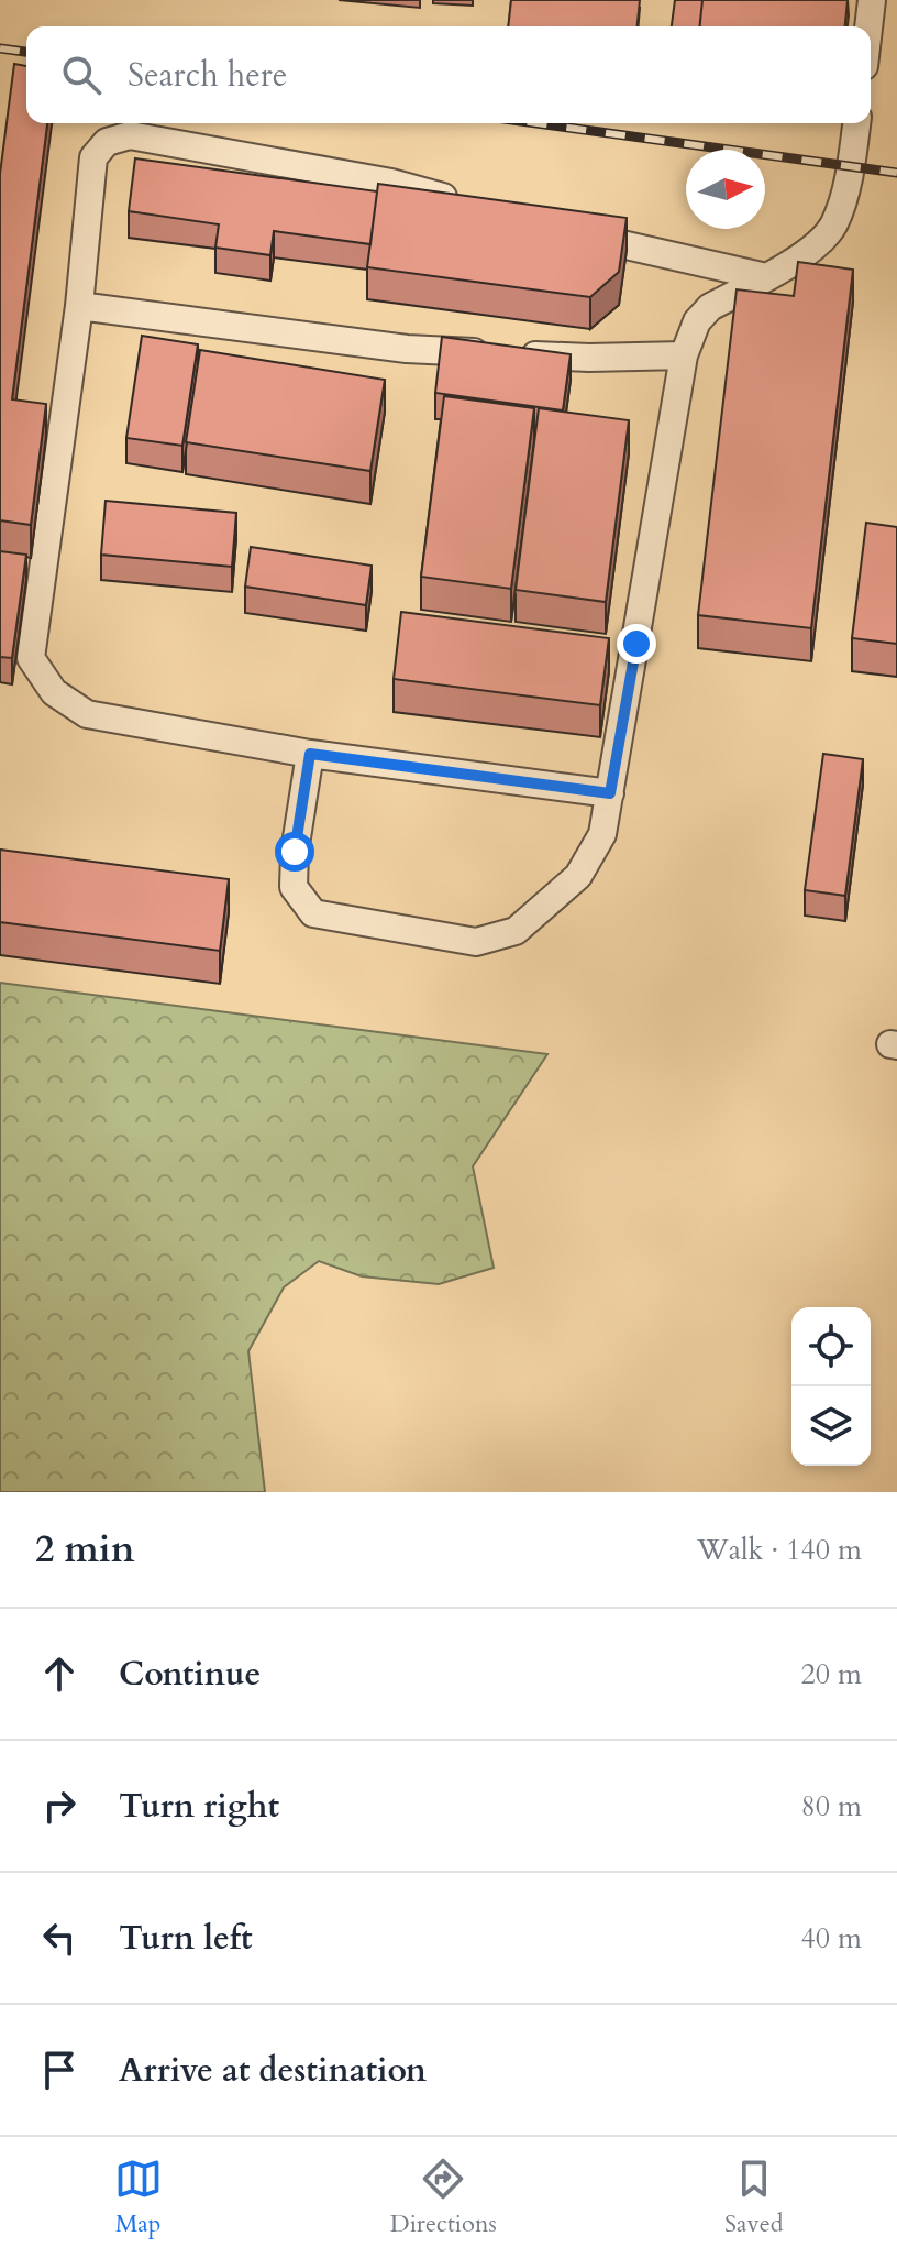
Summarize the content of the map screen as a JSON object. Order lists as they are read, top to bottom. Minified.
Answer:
{"north":"right","page":{"search":"Search here","heading":["2 min","Walk · 140 m"],"list":[["Continue","20 m"],["Turn right","80 m"],["Turn left","40 m"],"Arrive at destination"],"nav":["Map","Directions","Saved"]}}
